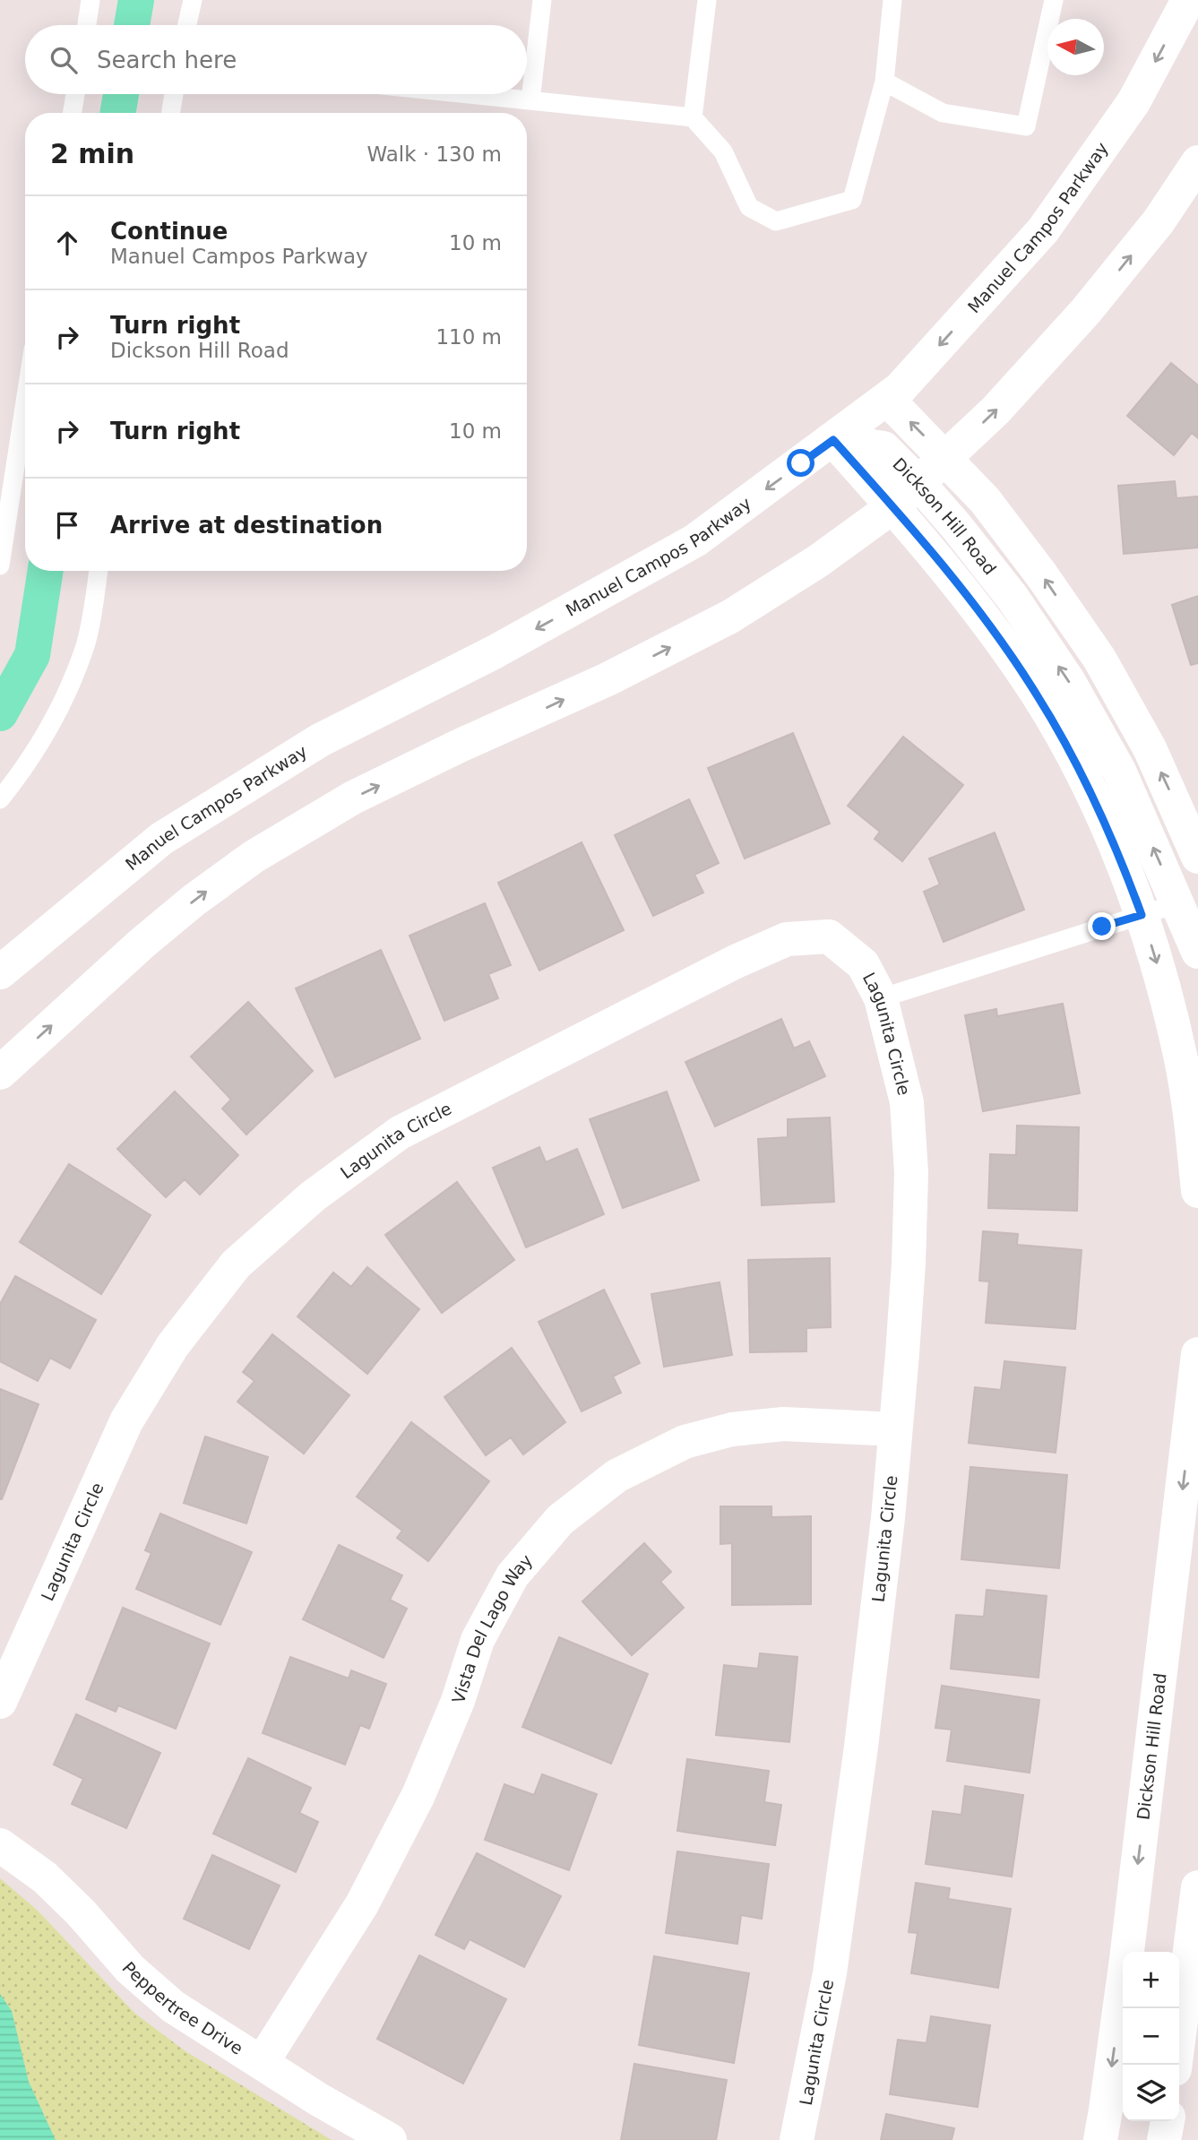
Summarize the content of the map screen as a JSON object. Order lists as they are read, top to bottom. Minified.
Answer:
{"streets":{"street":["Manuel Campos Parkway","Dickson Hill Road","Lagunita Circle","Vista Del Lago Way","Peppertree Drive"]},"crossings":[["Manuel Campos Parkway","Dickson Hill Road"],["Lagunita Circle","Vista Del Lago Way"],["Vista Del Lago Way","Peppertree Drive"]],"north":"left","page":{"search":"Search here","heading":["2 min","Walk · 130 m"],"list":[["Continue","Manuel Campos Parkway","10 m"],["Turn right","Dickson Hill Road","110 m"],["Turn right","10 m"],"Arrive at destination"],"map_buttons":["+","−"]}}
